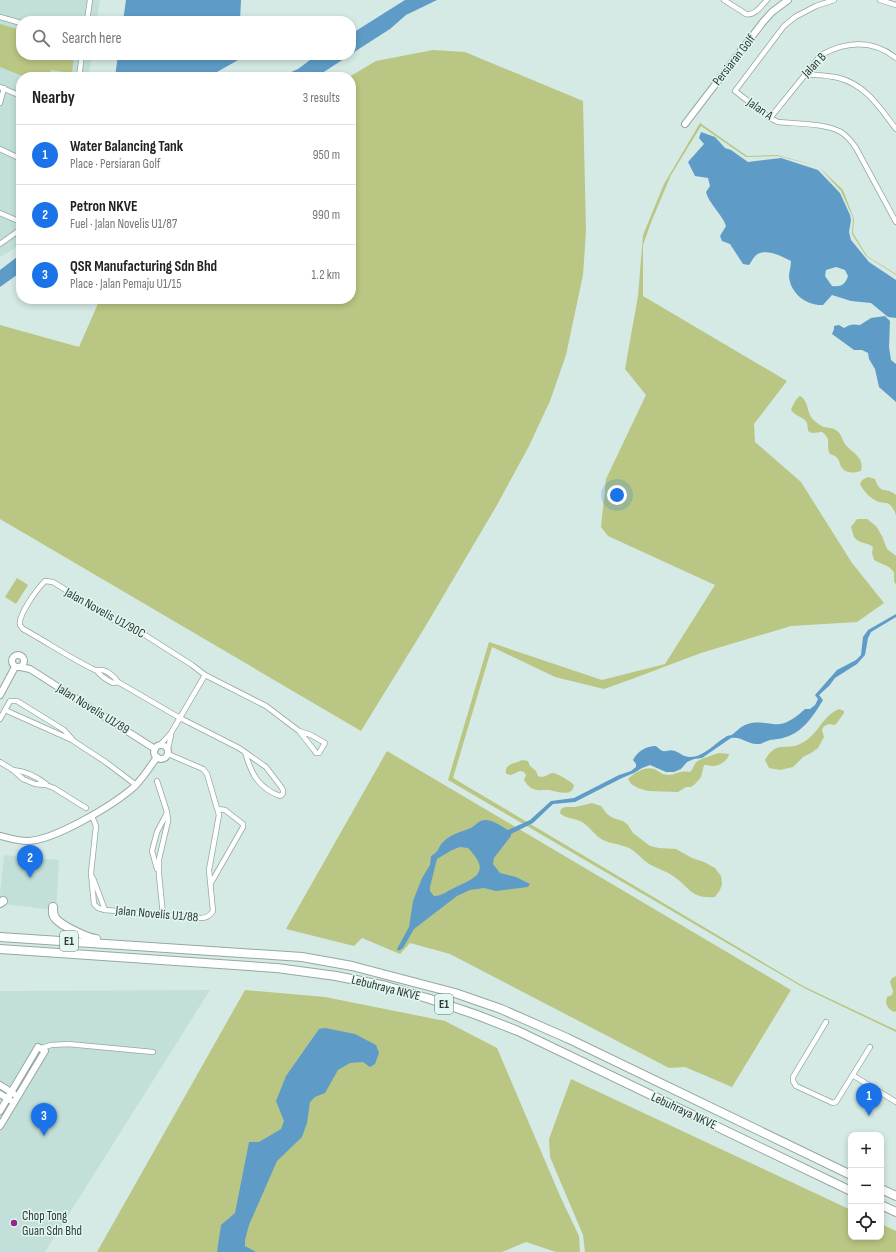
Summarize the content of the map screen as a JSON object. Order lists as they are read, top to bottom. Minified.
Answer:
{"streets":{"highway":["E1","Lebuhraya NKVE"],"street":["Persiaran Golf","Jalan B","Jalan A","Jalan Novelis U1/90C","Jalan Novelis U1/89","Jalan Novelis U1/88"]},"crossings":[["Jalan B","Jalan A"],["Jalan Novelis U1/89","Jalan Novelis U1/88"]],"places":["Chop Tong Guan Sdn Bhd"],"page":{"search":"Search here","heading":["Nearby","3 results"],"list":[{"mark":"1","name":"Water Balancing Tank","note":"Place · Persiaran Golf","value":"950 m"},{"mark":"2","name":"Petron NKVE","note":"Fuel · Jalan Novelis U1/87","value":"990 m"},{"mark":"3","name":"QSR Manufacturing Sdn Bhd","note":"Place · Jalan Pemaju U1/15","value":"1.2 km"}],"pins":["2","1","3"],"map_buttons":["+","−"]}}
